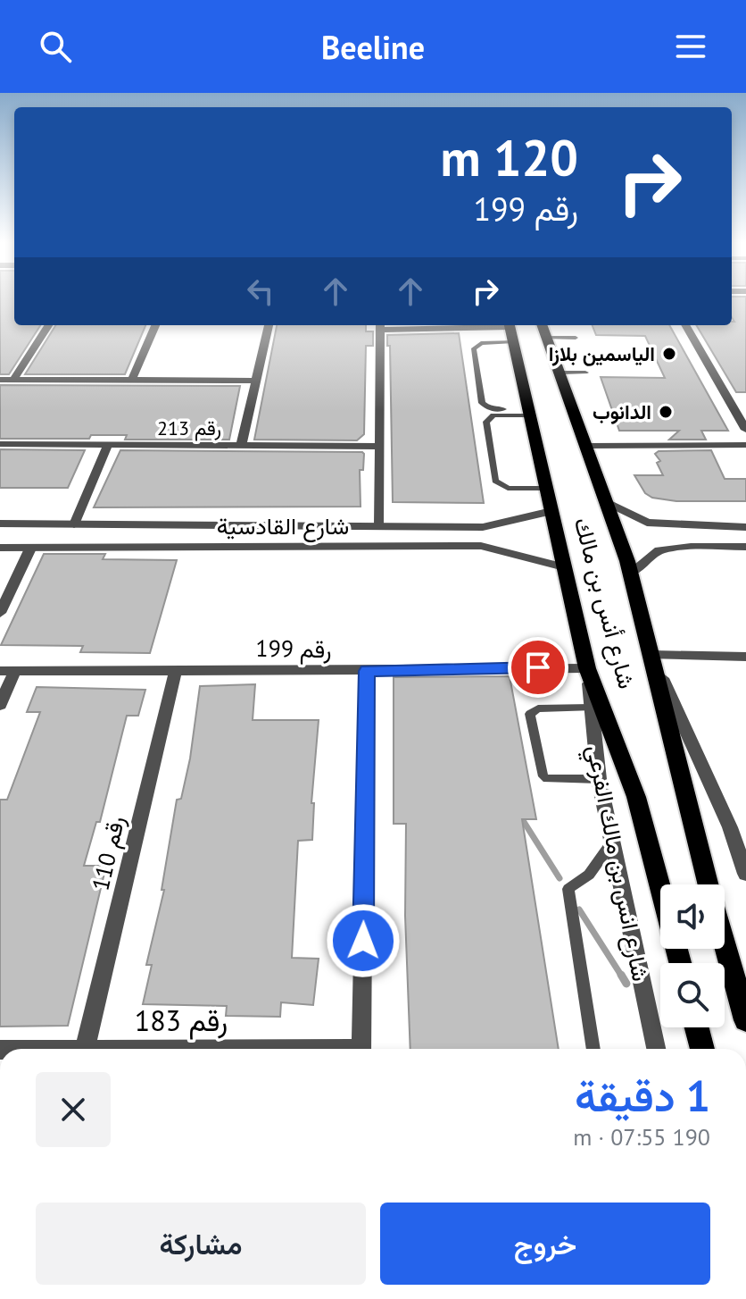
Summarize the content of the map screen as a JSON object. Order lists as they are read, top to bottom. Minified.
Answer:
{"streets":{"main road":["شارع أنس بن مالك"],"street":["رقم 213","شارع القادسية","رقم 199","رقم 110","شارع انس بن مالك الفرعي"]},"crossings":[["شارع القادسية","شارع أنس بن مالك"],["شارع أنس بن مالك","رقم 199"],["شارع أنس بن مالك","شارع انس بن مالك الفرعي"],["رقم 199","رقم 110"],["رقم 199","شارع انس بن مالك الفرعي"]],"places":["الياسمين بلازا","الدانوب"],"page":{"header":"Beeline","turn":["120 m","رقم 199"],"heading":["1 دقيقة","190 m · 07:55"],"buttons":["خروج","مشاركة"]}}
